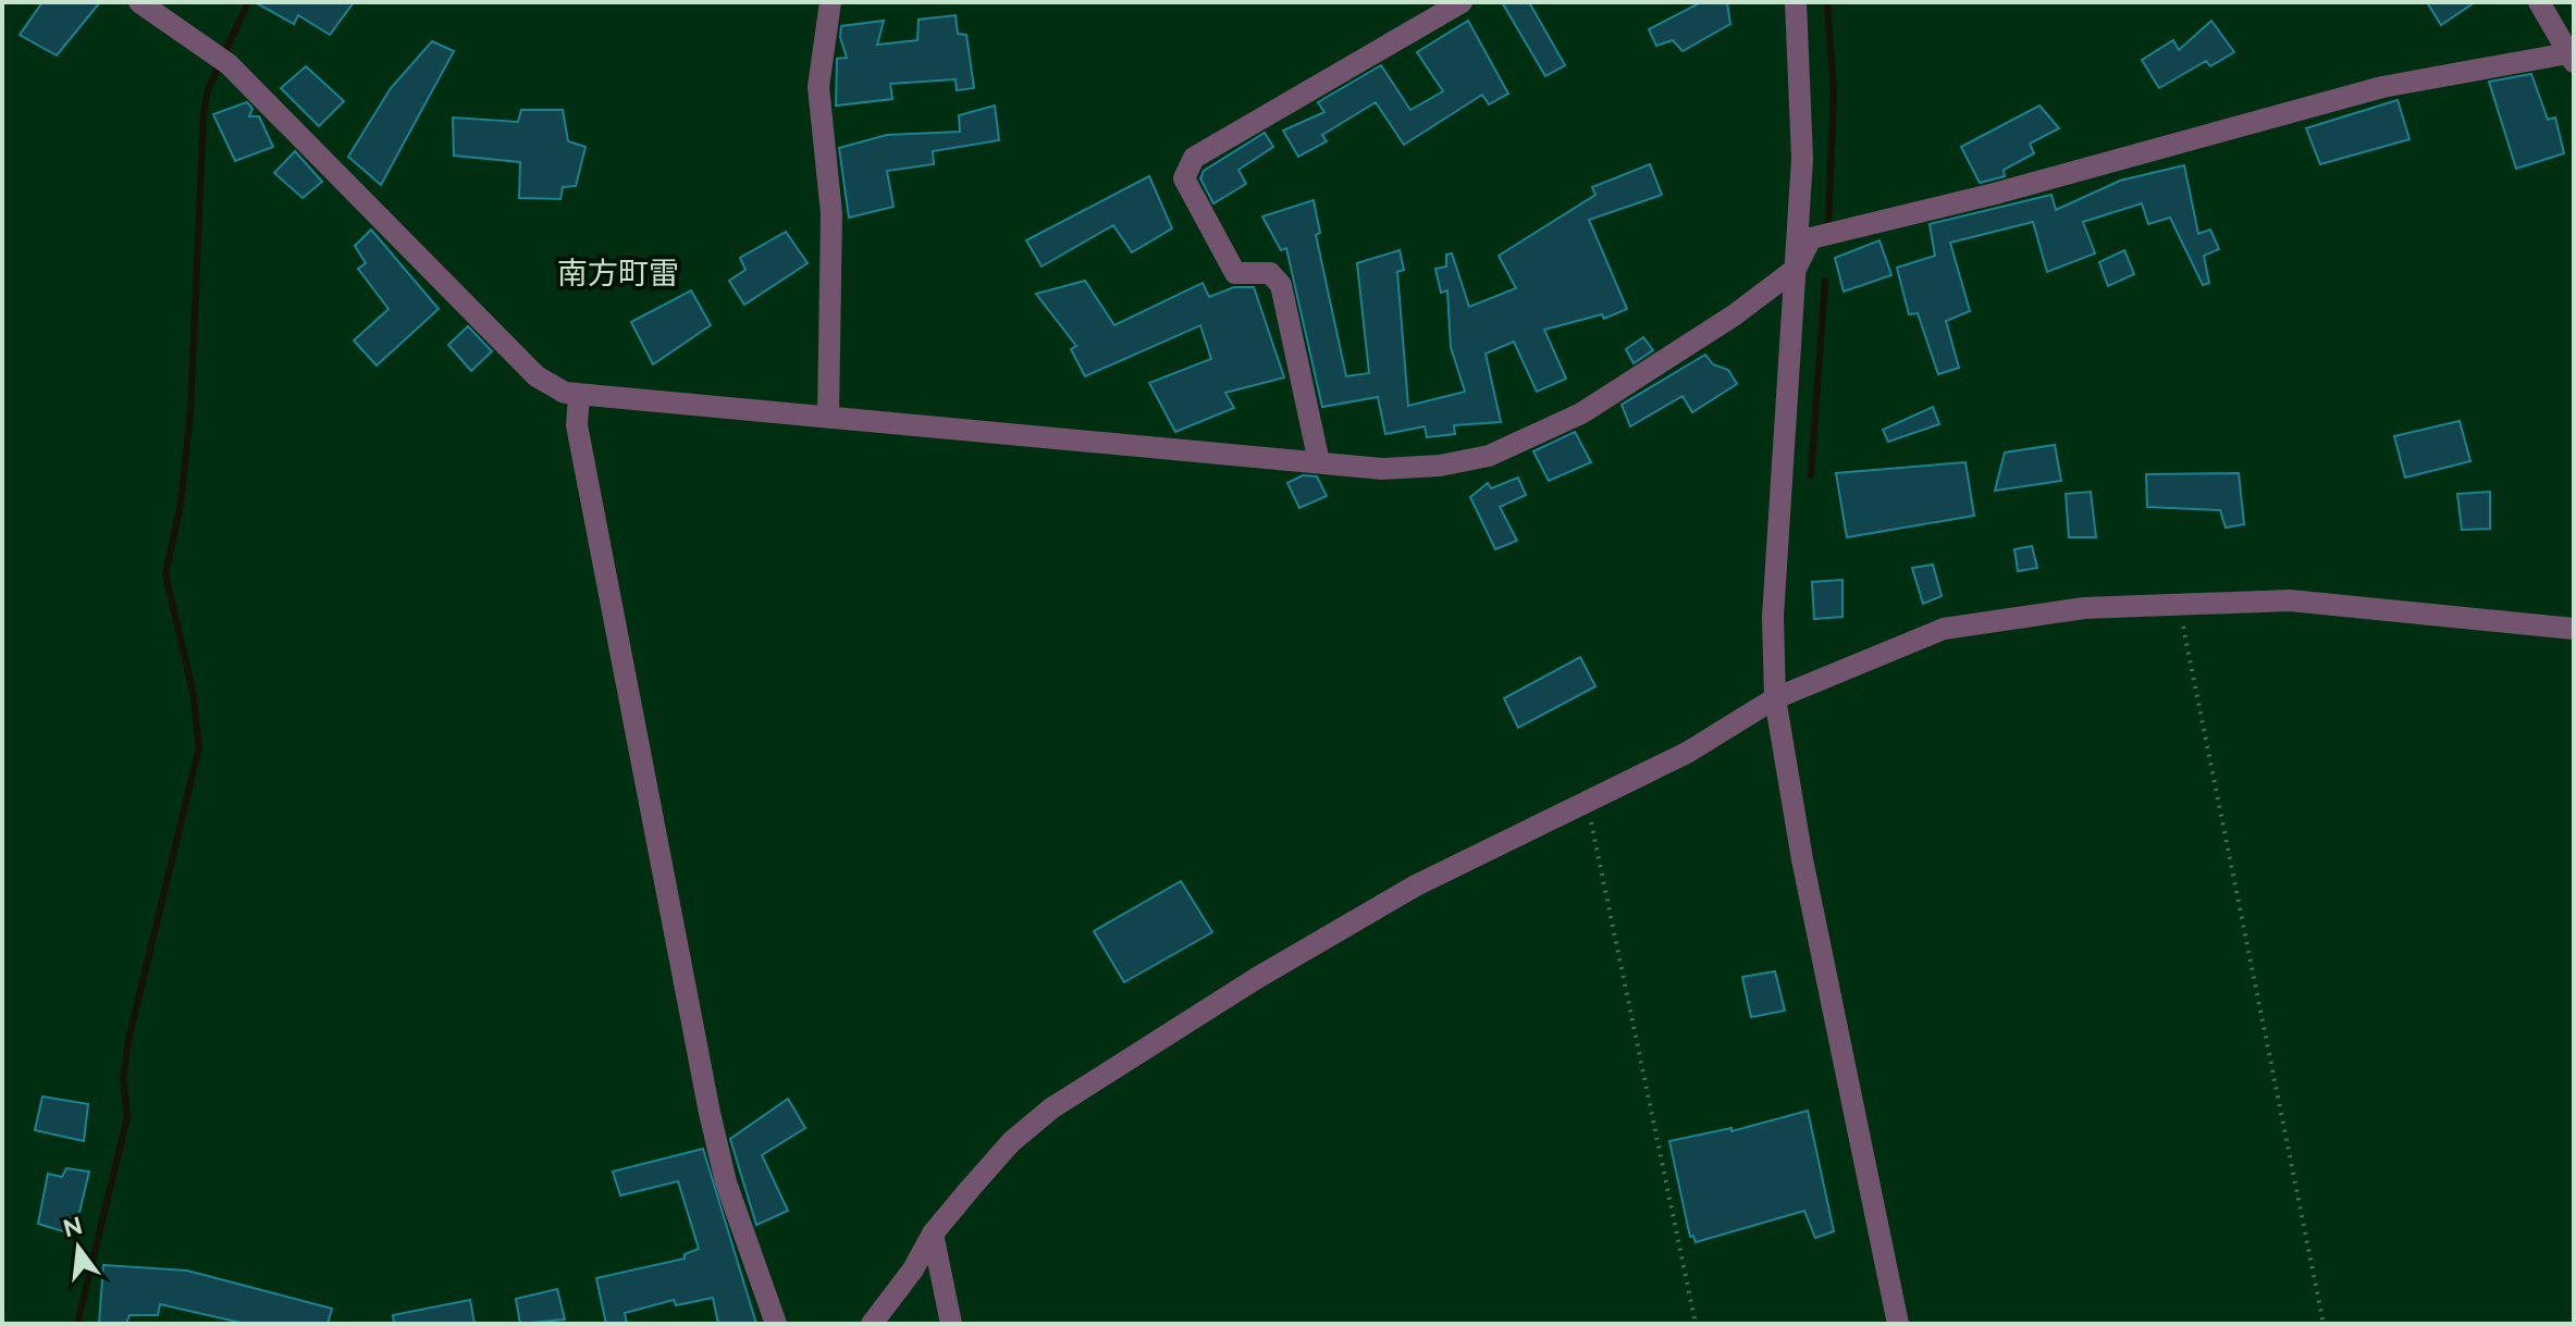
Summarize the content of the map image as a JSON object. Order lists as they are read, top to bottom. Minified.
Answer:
{"districts":["南方町雷"],"north":"top"}
